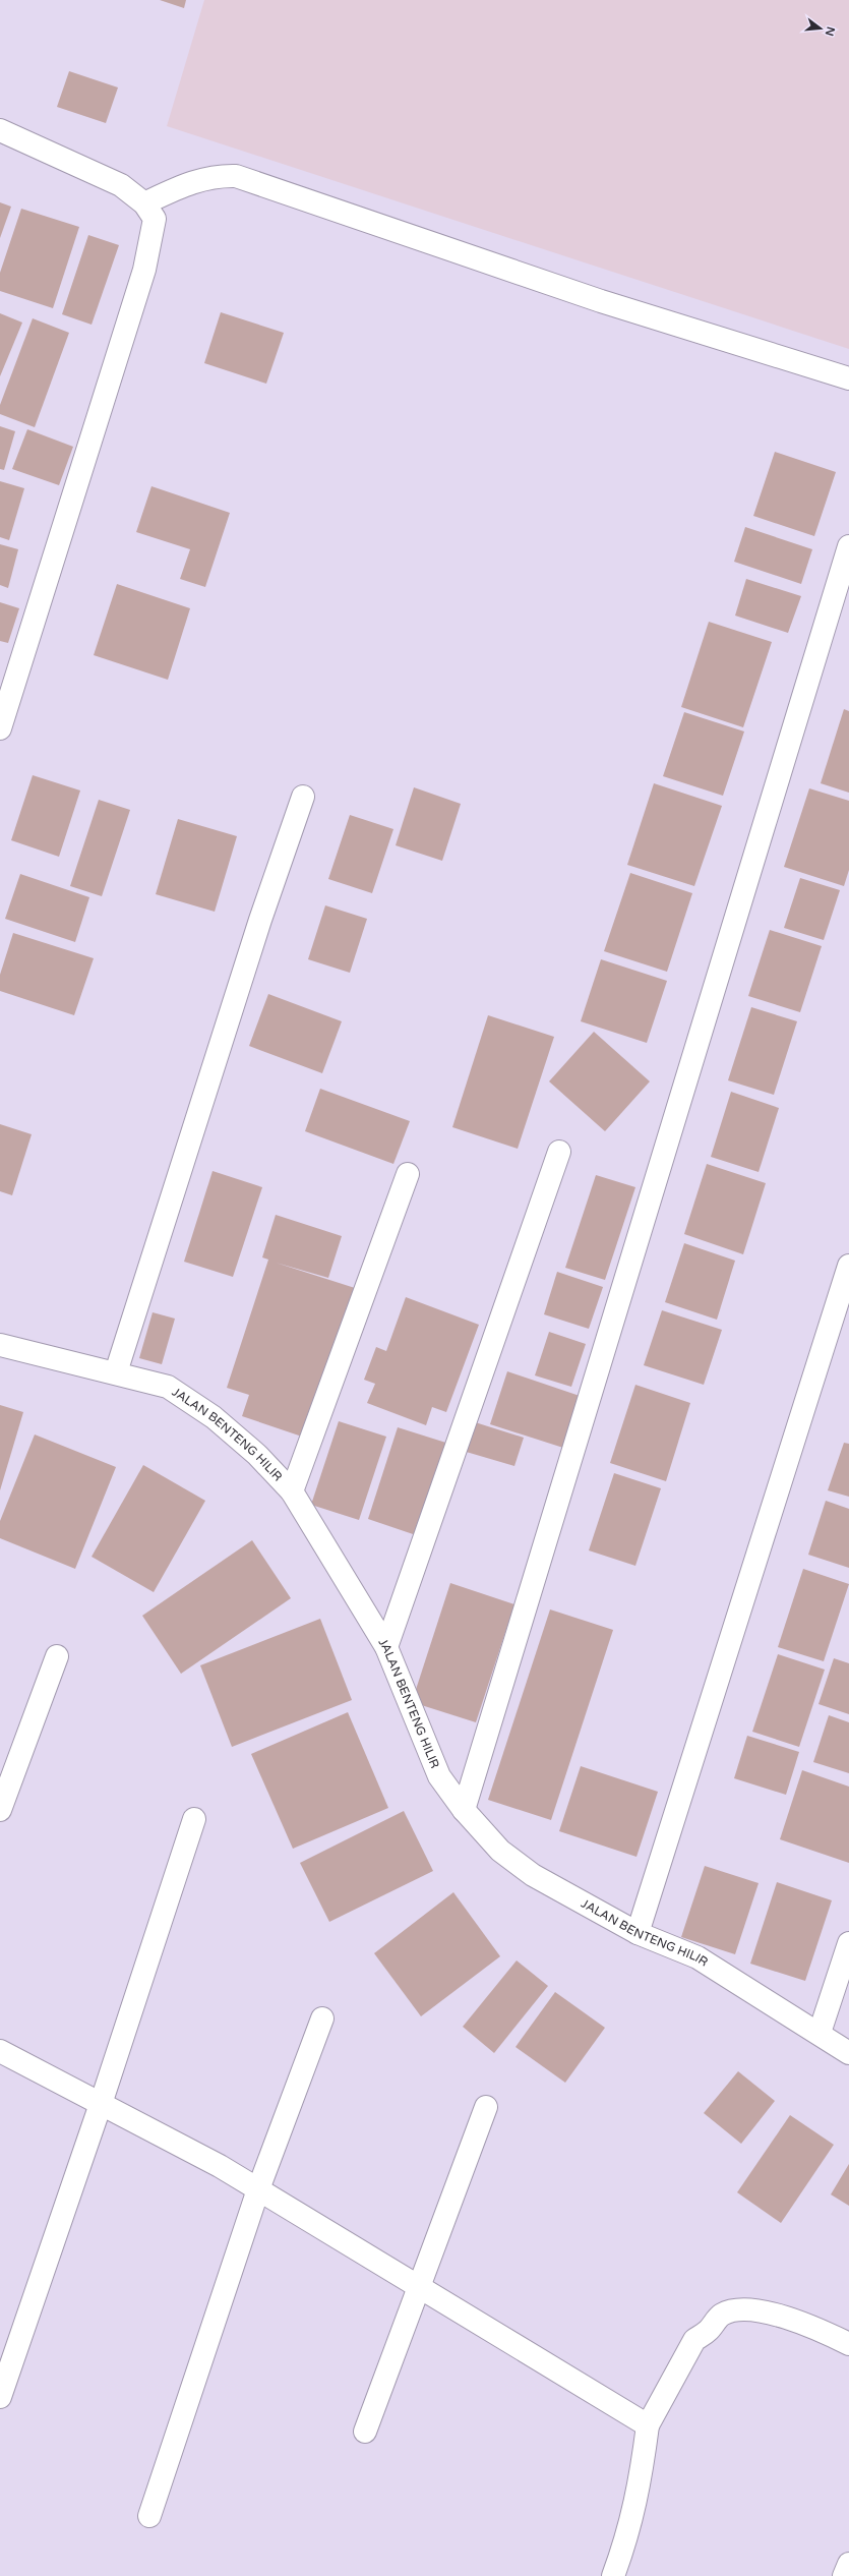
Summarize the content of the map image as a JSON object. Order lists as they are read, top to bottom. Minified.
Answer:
{"streets":{"street":["JALAN BENTENG HILIR"]},"north":"right"}
